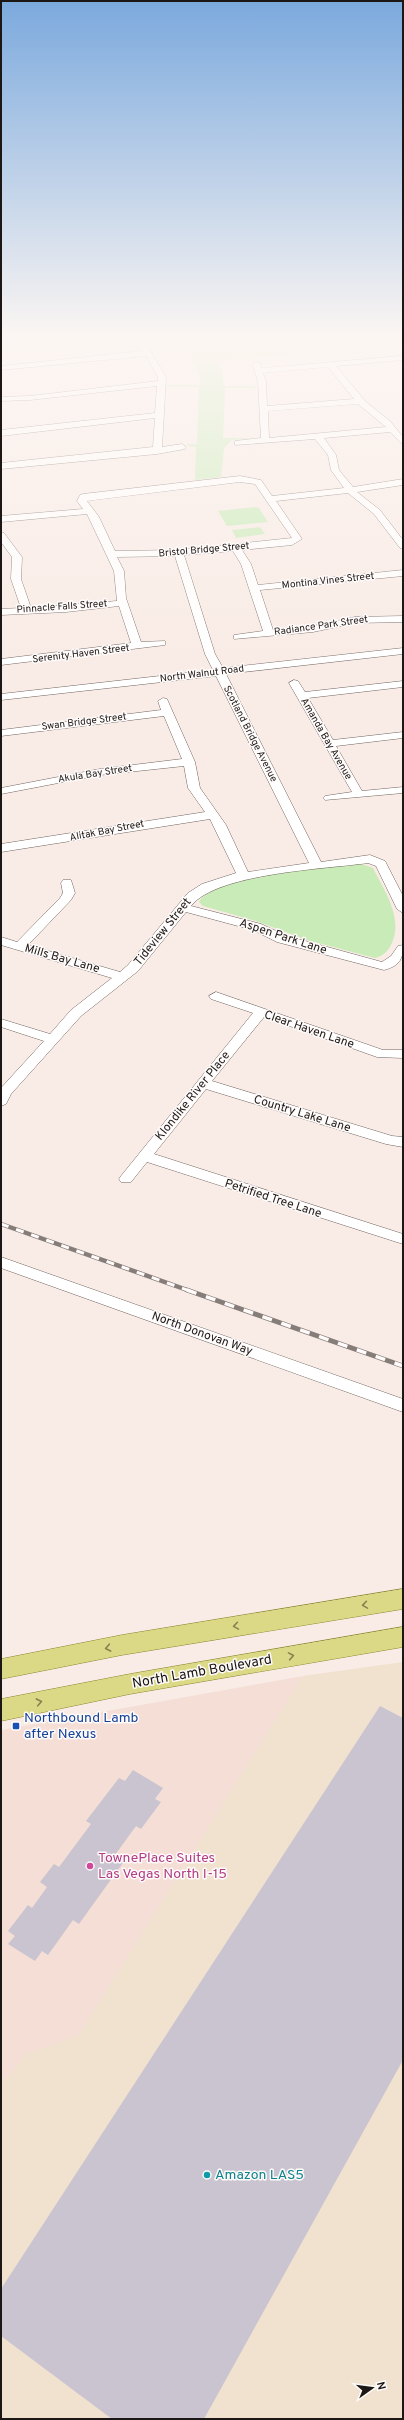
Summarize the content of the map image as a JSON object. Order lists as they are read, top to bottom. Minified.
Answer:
{"streets":{"main road":["North Lamb Boulevard"],"street":["Bristol Bridge Street","Montina Vines Street","Pinnacle Falls Street","Radiance Park Street","Serenity Haven Street","North Walnut Road","Swan Bridge Street","Scotland Bridge Avenue","Amanda Bay Avenue","Akula Bay Street","Alitak Bay Street","Tideview Street","Aspen Park Lane","Mills Bay Lane","Clear Haven Lane","Klondike River Place","Country Lake Lane","Petrified Tree Lane","North Donovan Way"]},"crossings":[["Bristol Bridge Street","Scotland Bridge Avenue"],["North Walnut Road","Scotland Bridge Avenue"],["Scotland Bridge Avenue","Tideview Street"],["Tideview Street","Aspen Park Lane"],["Tideview Street","Mills Bay Lane"],["Clear Haven Lane","Klondike River Place"],["Klondike River Place","Country Lake Lane"],["Klondike River Place","Petrified Tree Lane"]],"places":{"transit":["Northbound Lamb after Nexus"],"other":["TownePlace Suites Las Vegas North I-15","Amazon LAS5"]},"north":"right"}
